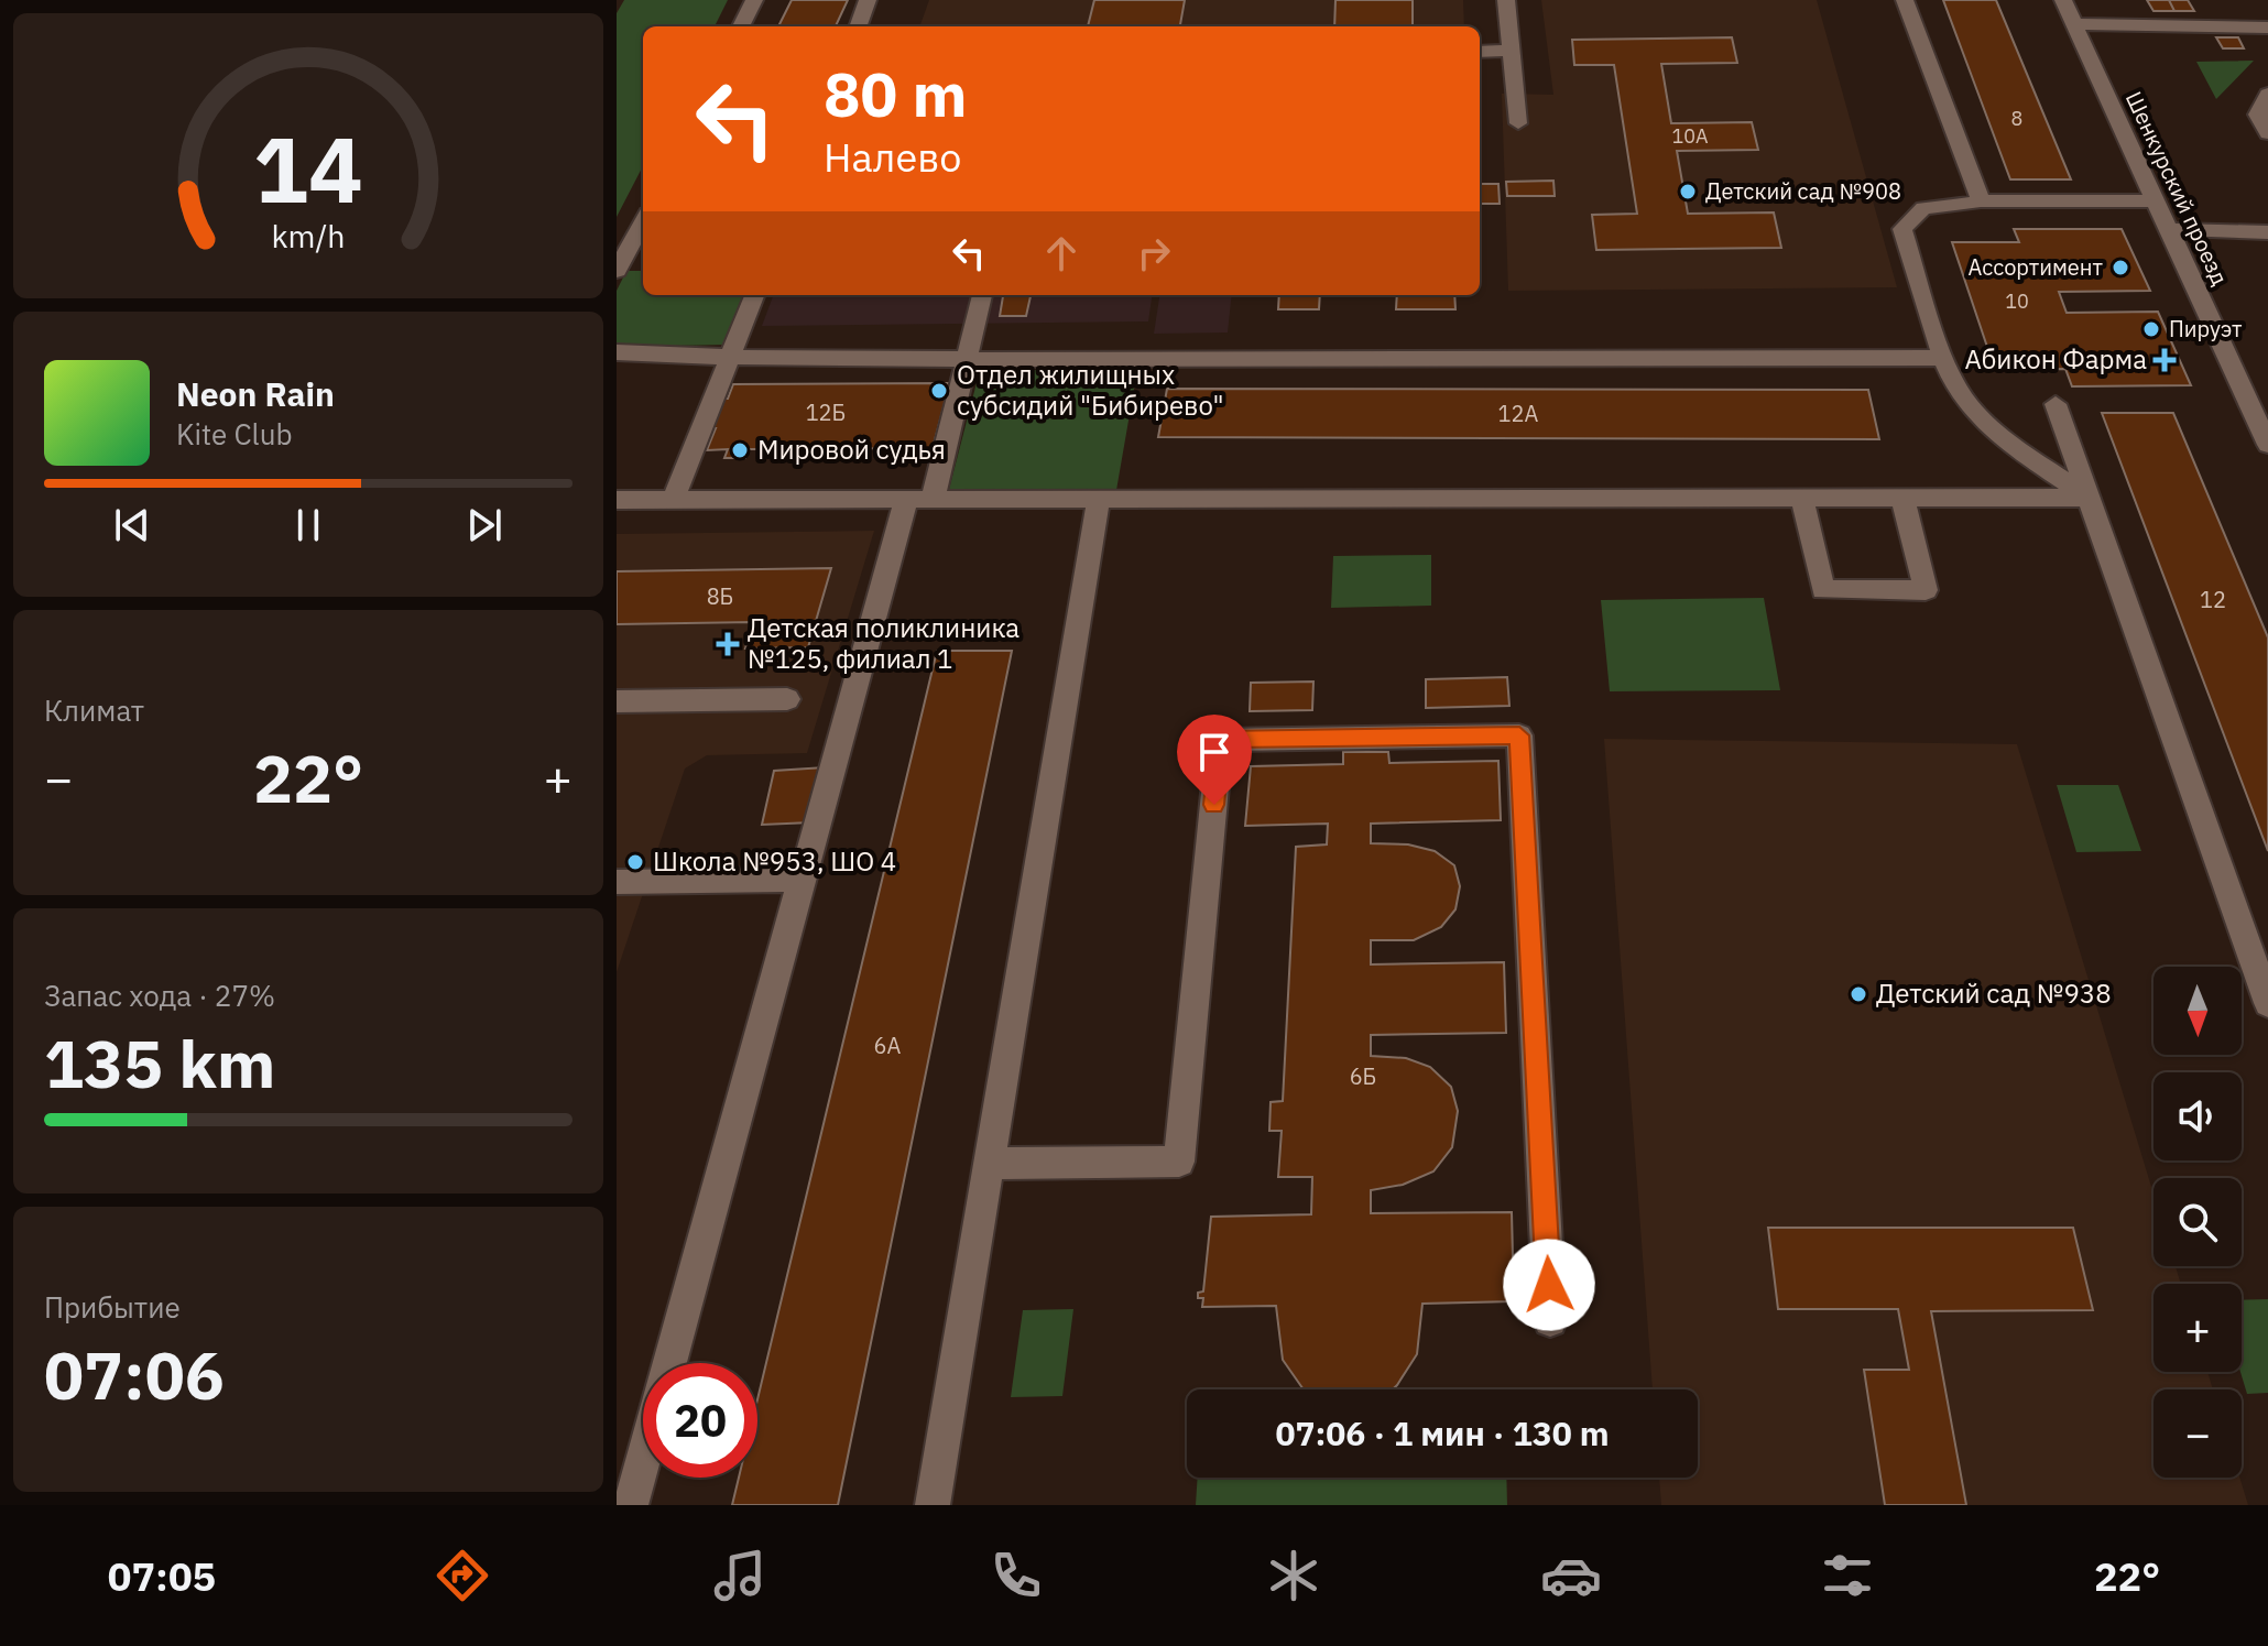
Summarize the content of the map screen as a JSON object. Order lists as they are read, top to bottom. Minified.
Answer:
{"streets":{"street":["Шенкурский проезд"]},"places":{"other":["Детский сад №908","Ассортимент","Пируэт","Отдел жилищных субсидий \"Бибирево\"","Мировой судья","Школа №953, ШО 4","Детский сад №938"],"health":["Абикон Фарма","Детская поликлиника №125, филиал 1"]},"house_numbers":["8","10А","10","12Б","12А","8Б","12","6А","6Б"],"north":"bottom","page":{"turn":["80 m","Налево"],"song":["Neon Rain","Kite Club"],"tile":["Климат",["Запас хода · 27%","135 km"],["Прибытие","07:06"]],"heat":["−","22°","+"],"map_buttons":["+","−"],"limit":"20","trip":"07:06 · 1 мин · 130 m","tabs":["07:05","22°"],"gauge":["14","km/h"]}}
